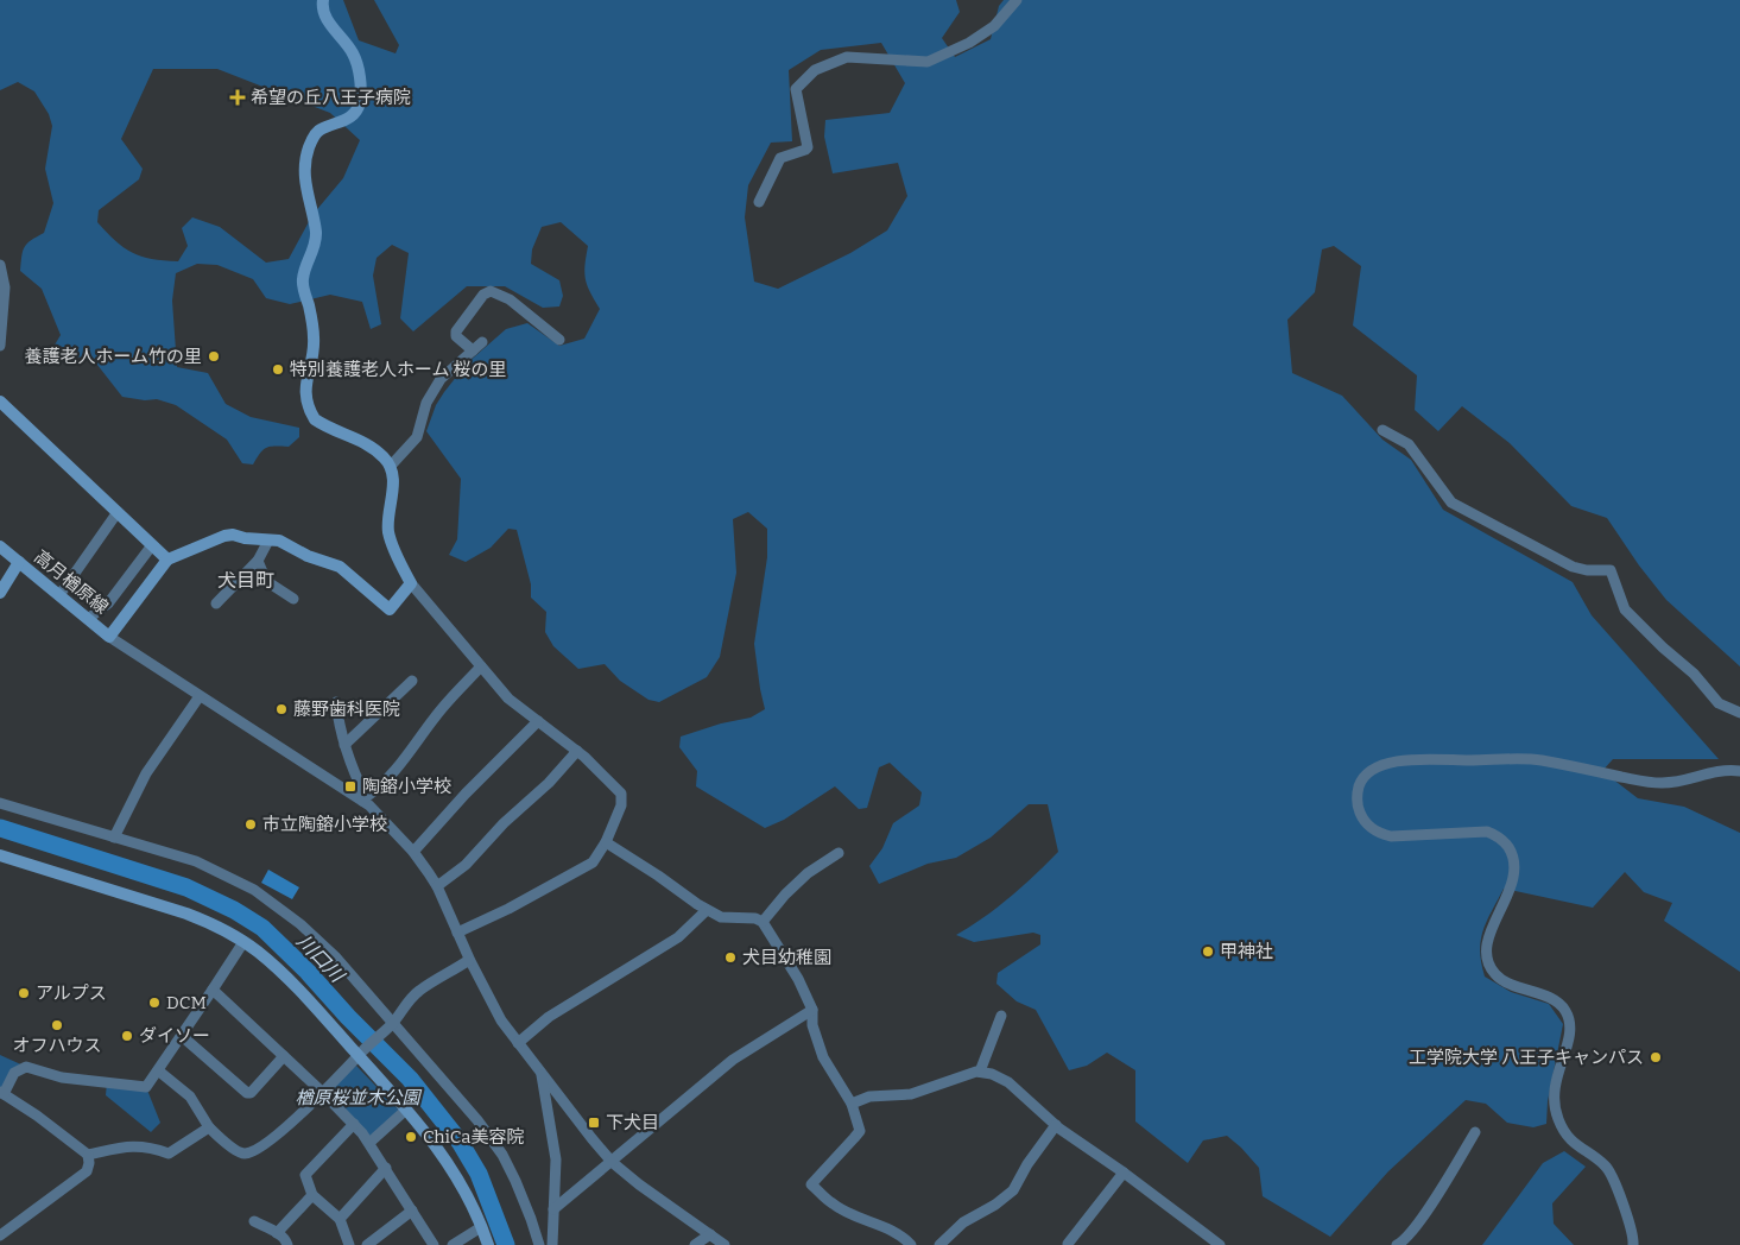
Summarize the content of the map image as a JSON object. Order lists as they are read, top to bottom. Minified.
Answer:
{"streets":{"main road":["高月楢原線"]},"districts":["犬目町"],"water":["川口川"],"parks":["楢原桜並木公園"],"places":{"health":["希望の丘八王子病院"],"other":["養護老人ホーム竹の里","特別養護老人ホーム 桜の里","藤野歯科医院","市立陶鎔小学校","甲神社","犬目幼稚園","アルプス","DCM","オフハウス","ダイソー","工学院大学 八王子キャンパス","ChiCa美容院"],"transit":["陶鎔小学校","下犬目"]}}
